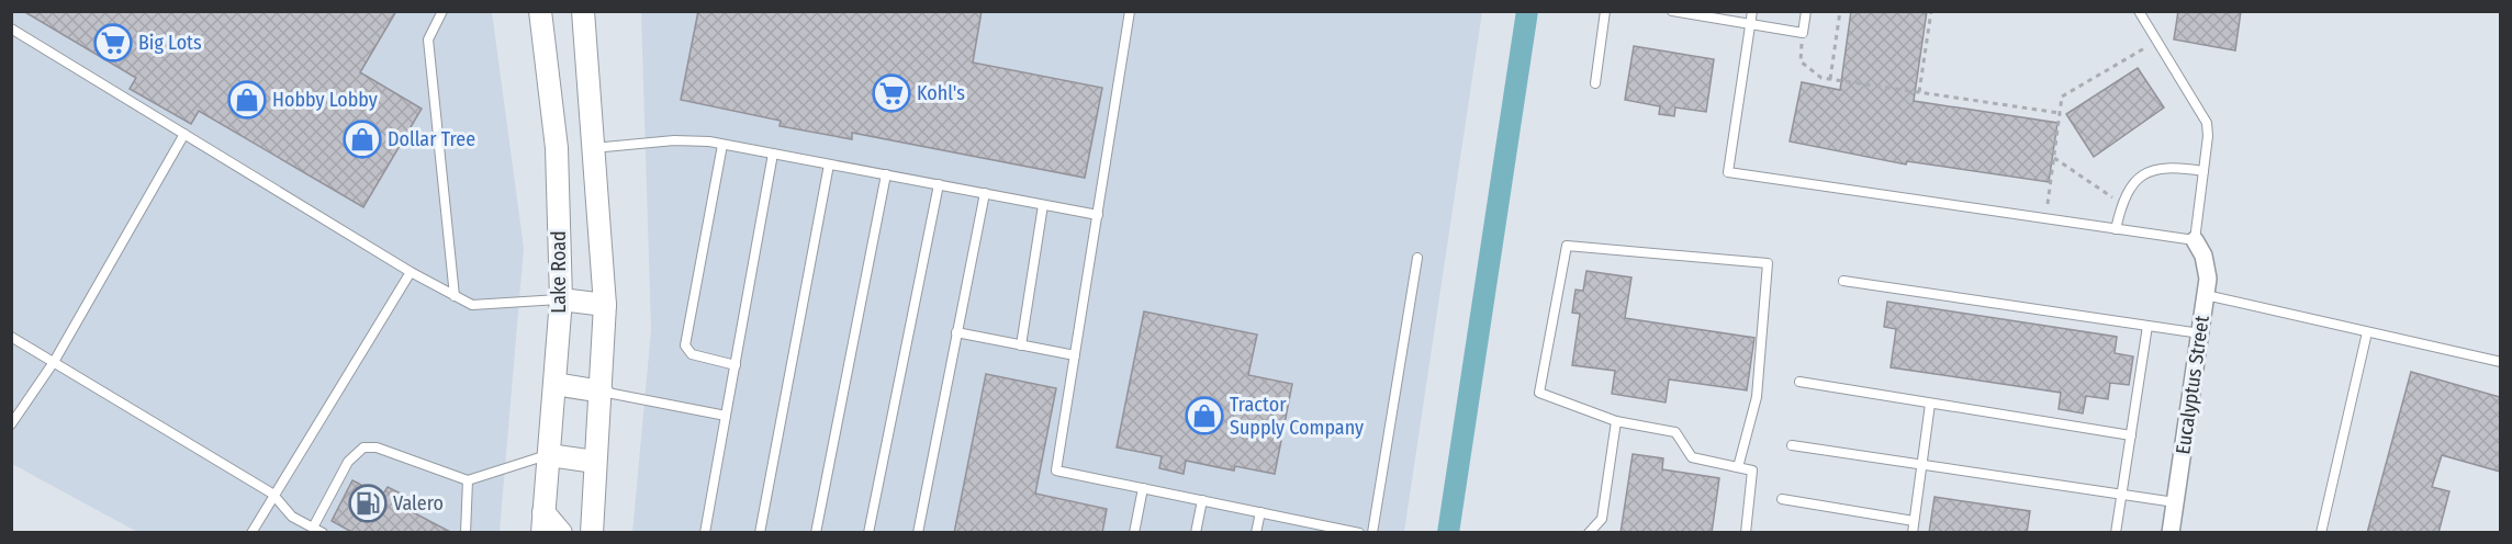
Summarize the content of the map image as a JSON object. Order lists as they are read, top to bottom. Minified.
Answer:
{"streets":{"street":["Lake Road","Eucalyptus Street"]},"places":{"supermarket":["Big Lots","Kohl's"],"shop":["Hobby Lobby","Dollar Tree","Tractor Supply Company"],"fuel station":["Valero"]}}
